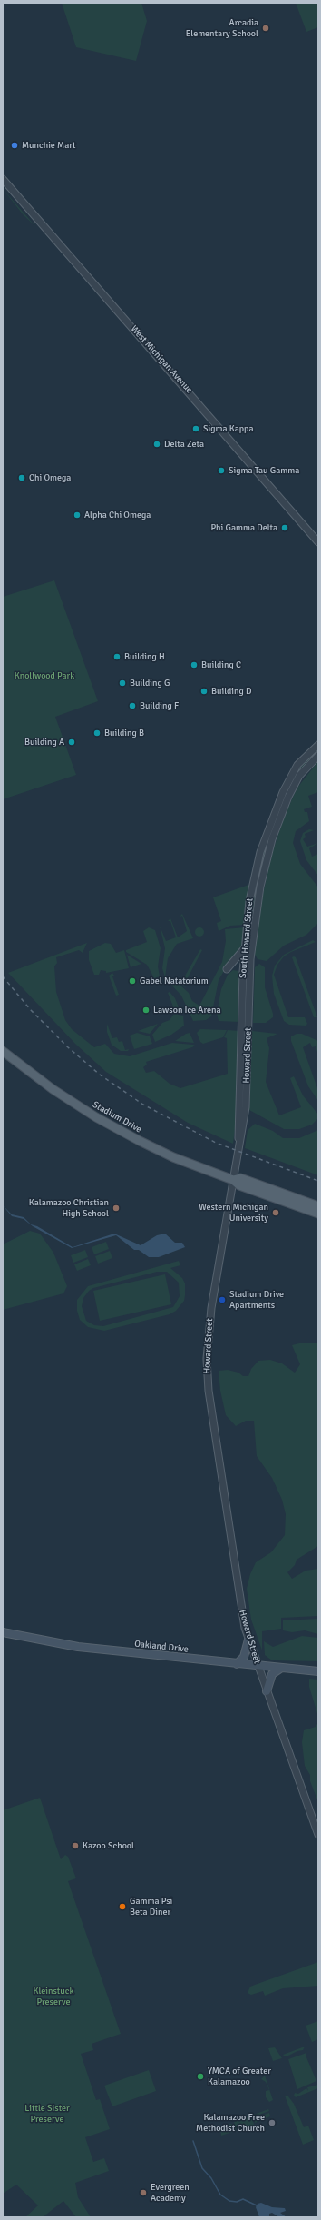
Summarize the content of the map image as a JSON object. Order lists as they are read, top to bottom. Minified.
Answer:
{"streets":{"main road":["Stadium Drive","Oakland Drive"],"street":["West Michigan Avenue","South Howard Street","Howard Street"]},"crossings":[["South Howard Street","Howard Street"],["Howard Street","Stadium Drive"],["Howard Street","Oakland Drive"]],"parks":["Knollwood Park","Kleinstuck Preserve","Little Sister Preserve"],"places":["Arcadia Elementary School","Munchie Mart","Sigma Kappa","Delta Zeta","Sigma Tau Gamma","Chi Omega","Alpha Chi Omega","Phi Gamma Delta","Building H","Building C","Building G","Building D","Building F","Building B","Building A","Gabel Natatorium","Lawson Ice Arena","Kalamazoo Christian High School","Western Michigan University","Stadium Drive Apartments","Kazoo School","Gamma Psi Beta Diner","YMCA of Greater Kalamazoo","Kalamazoo Free Methodist Church","Evergreen Academy"]}
